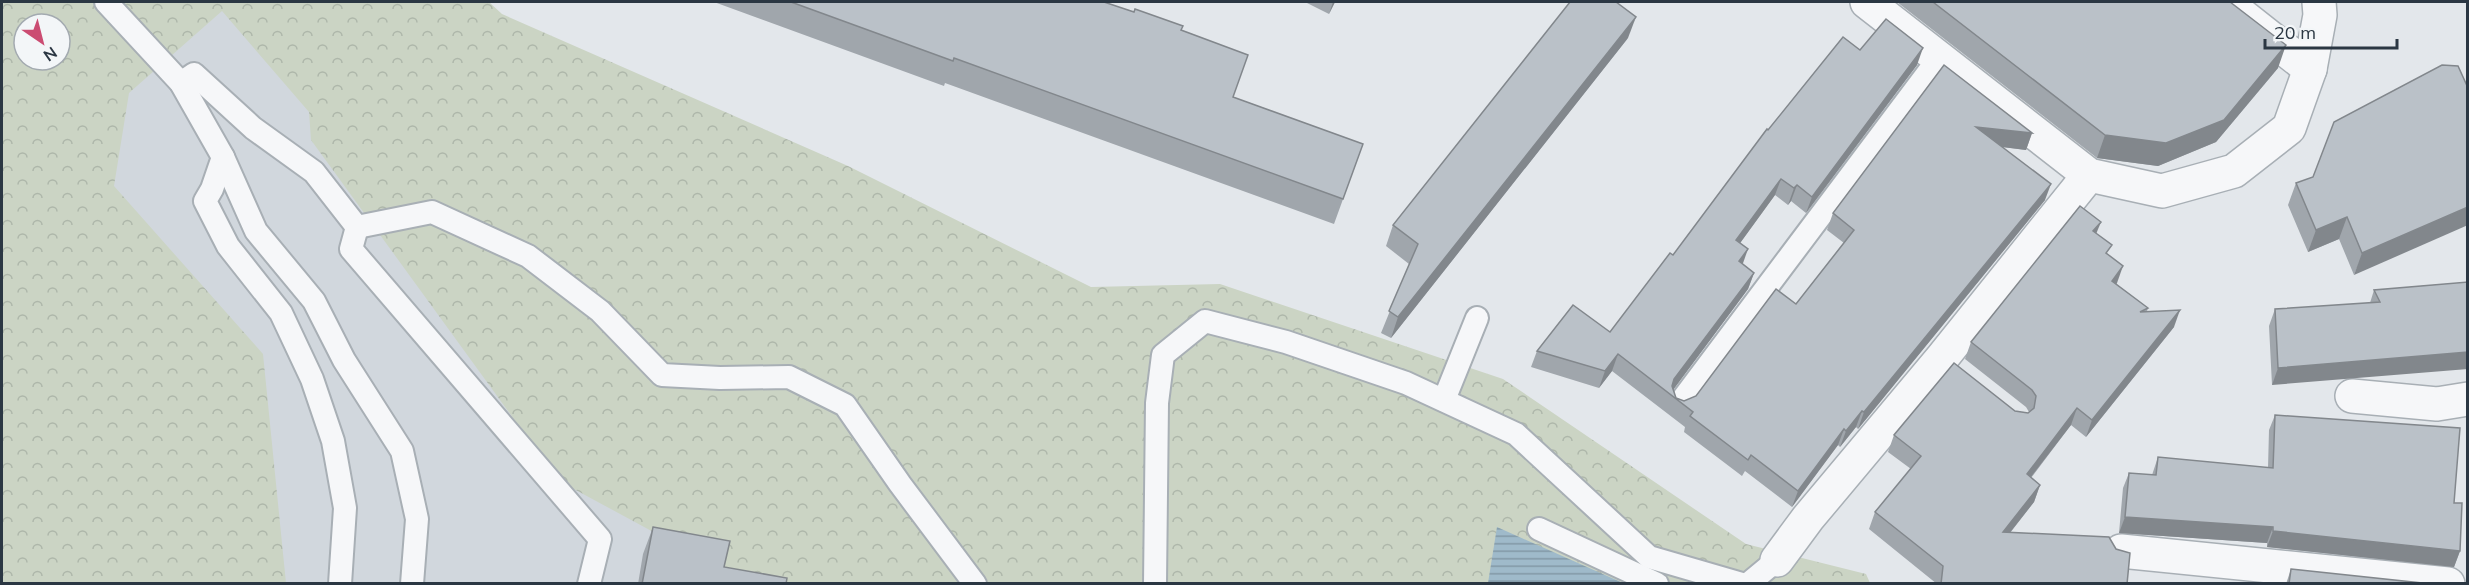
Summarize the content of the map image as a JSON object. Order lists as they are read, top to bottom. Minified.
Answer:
{"scale_bar":"20 m","north":"bottom right"}
